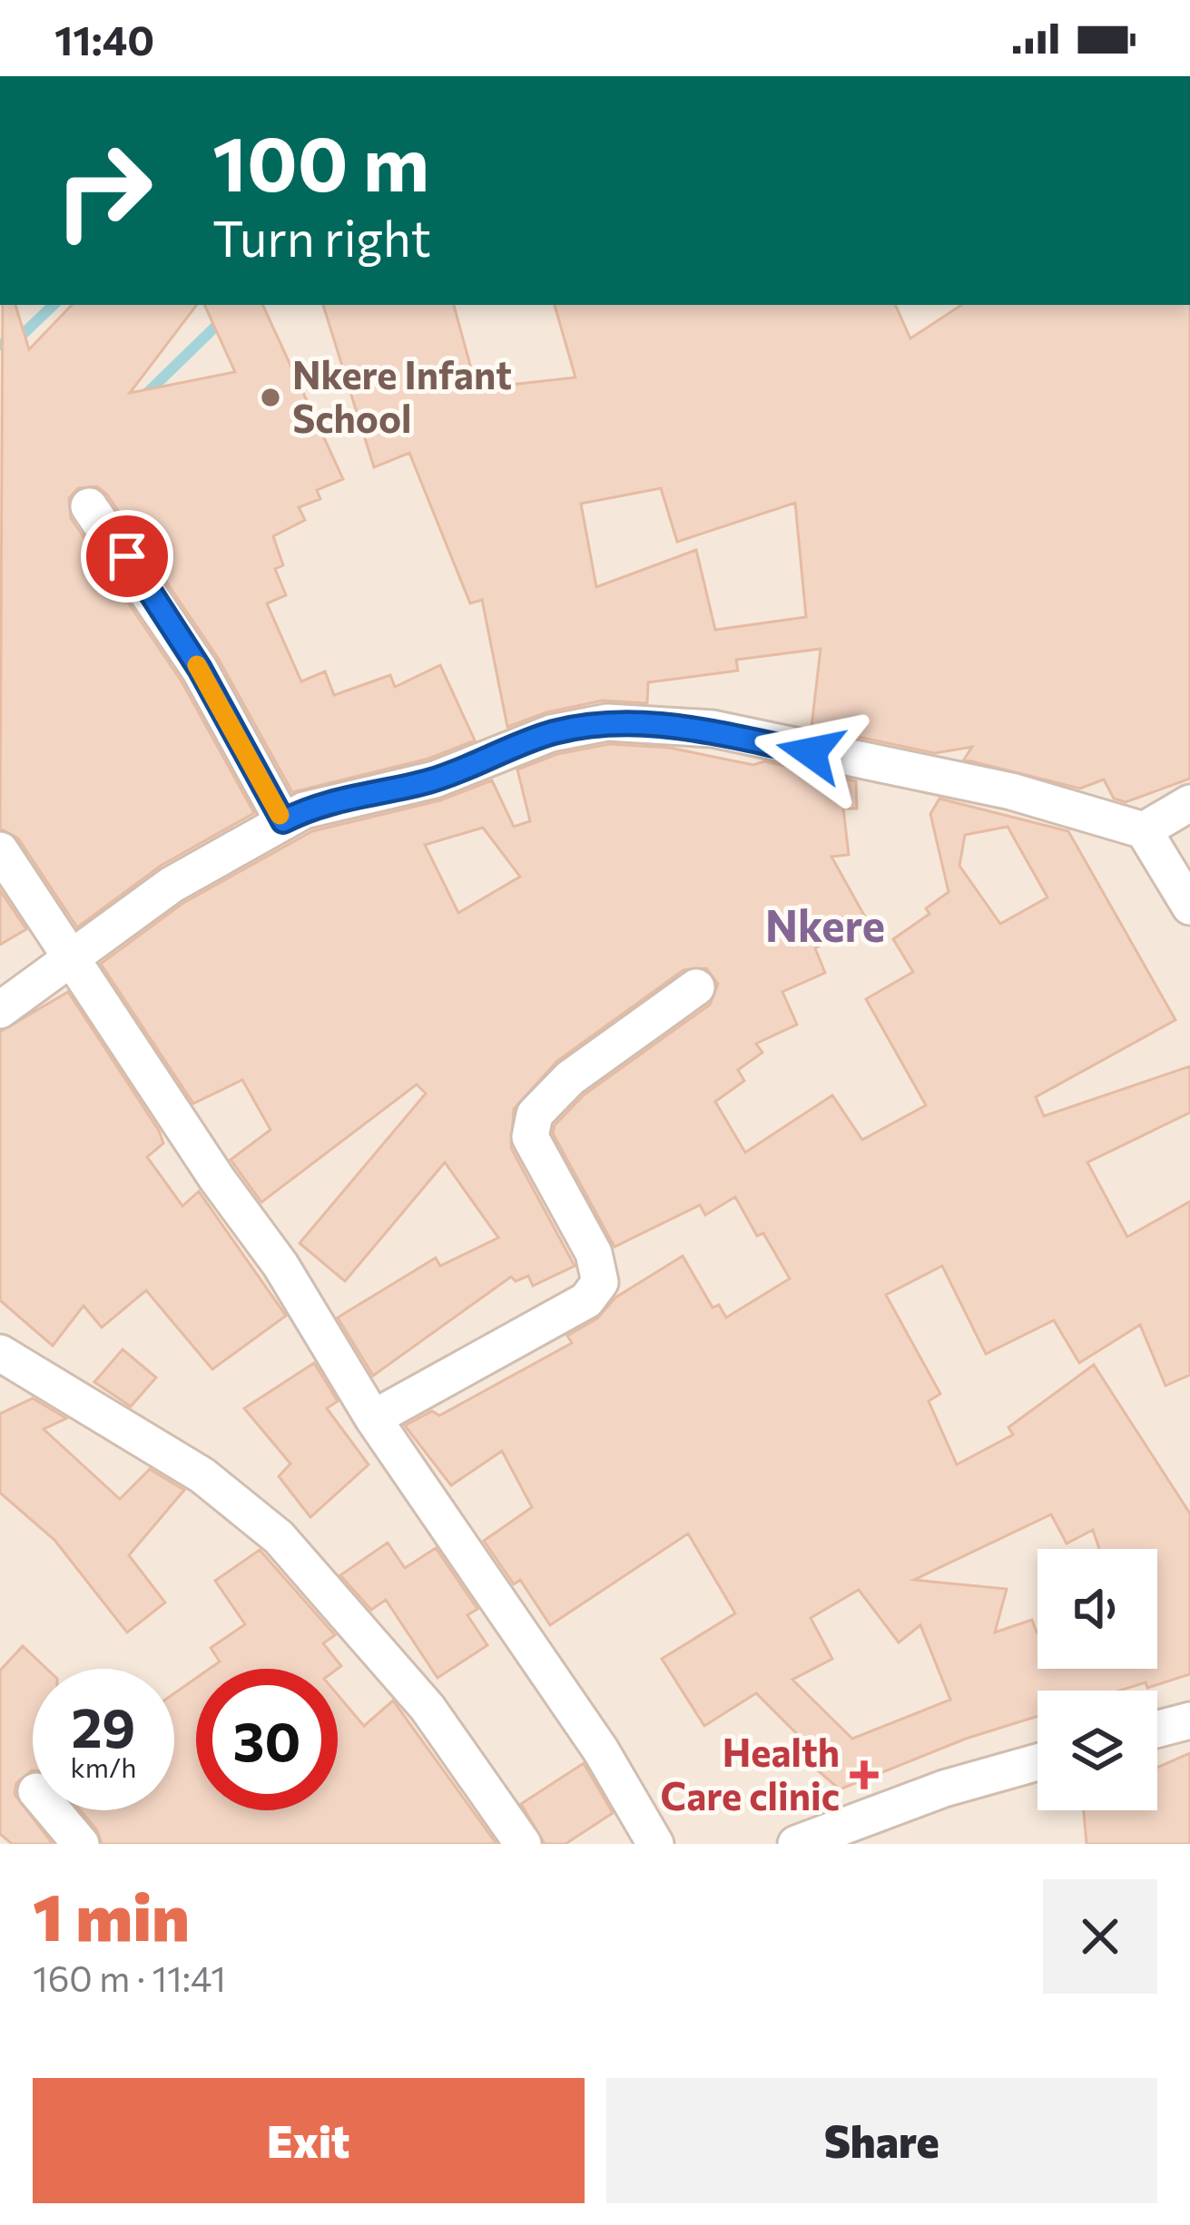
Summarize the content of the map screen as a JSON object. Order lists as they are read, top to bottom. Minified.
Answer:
{"districts":["Nkere"],"places":{"other":["Nkere Infant School"],"health":["Health Care clinic"]},"page":{"status":"11:40","turn":["100 m","Turn right"],"speed":"29 km/h","limit":"30","heading":["1 min","160 m · 11:41"],"buttons":["Exit","Share"]}}
